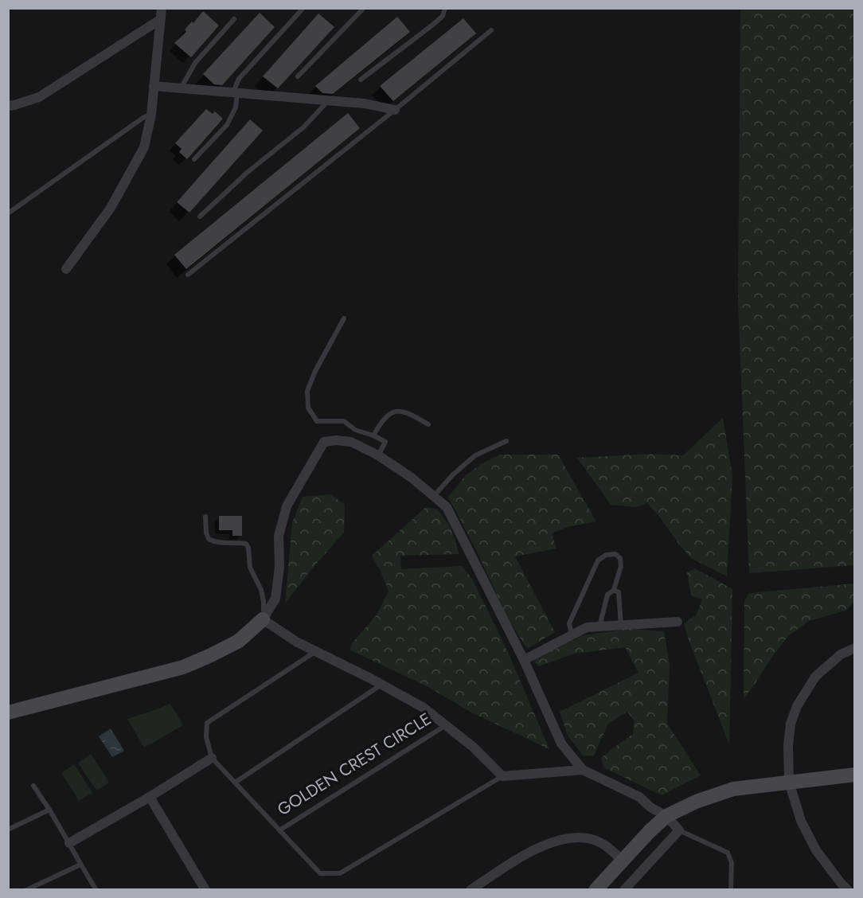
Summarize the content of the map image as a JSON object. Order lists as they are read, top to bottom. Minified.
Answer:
{"streets":{"street":["GOLDEN CREST CIRCLE"]}}
